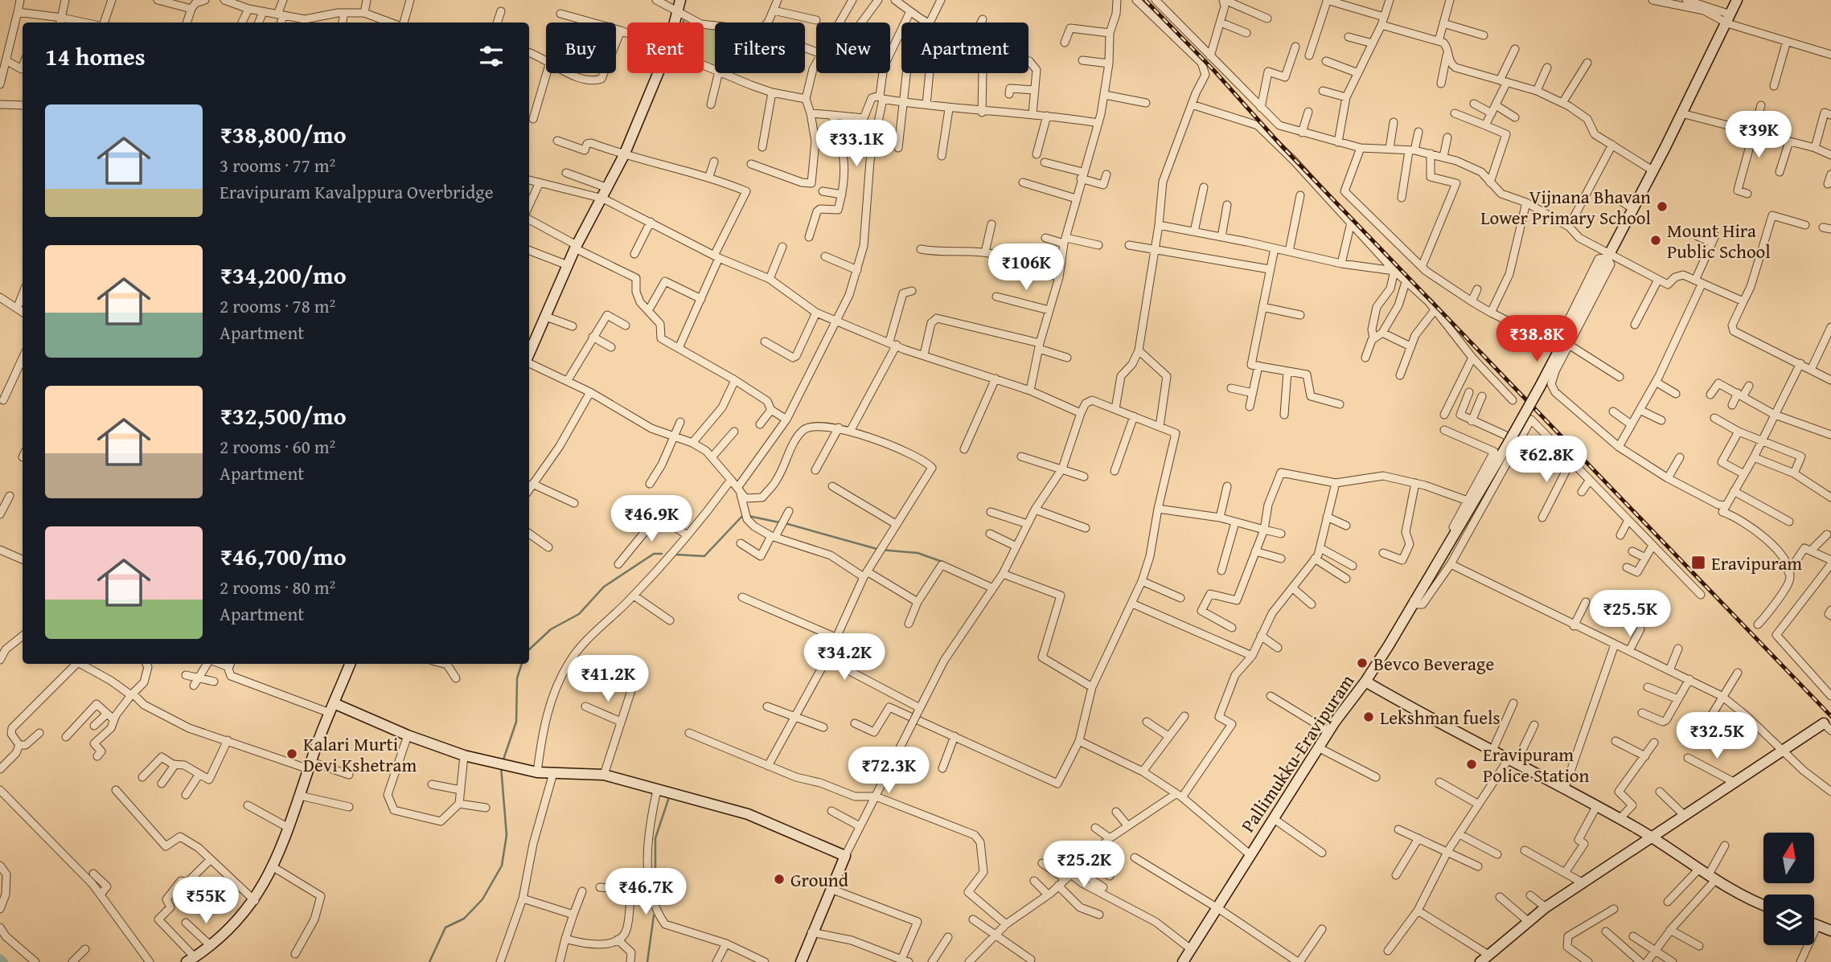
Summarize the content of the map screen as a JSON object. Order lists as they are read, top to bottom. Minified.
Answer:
{"streets":{"main road":["Pallimukku-Eravipuram"]},"places":{"other":["Vijnana Bhavan Lower Primary School","Mount Hira Public School","Bevco Beverage","Lekshman fuels","Kalari Murti Devi Kshetram","Eravipuram Police Station","Ground"],"transit":["Eravipuram"]},"north":"top","page":{"chip":["Buy","Rent","Filters","New","Apartment"],"heading":"14 homes","list":[{"name":"₹38,800/mo","note":"3 rooms · 77 m² · Eravipuram Kavalppura Overbridge"},{"name":"₹34,200/mo","note":"2 rooms · 78 m² · Apartment"},{"name":"₹32,500/mo","note":"2 rooms · 60 m² · Apartment"},{"name":"₹46,700/mo","note":"2 rooms · 80 m² · Apartment"}],"price":["₹39K","₹33.1K","₹106K","₹38.8K","₹62.8K","₹46.9K","₹25.5K","₹34.2K","₹41.2K","₹32.5K","₹72.3K","₹25.2K","₹46.7K","₹55K"]}}
